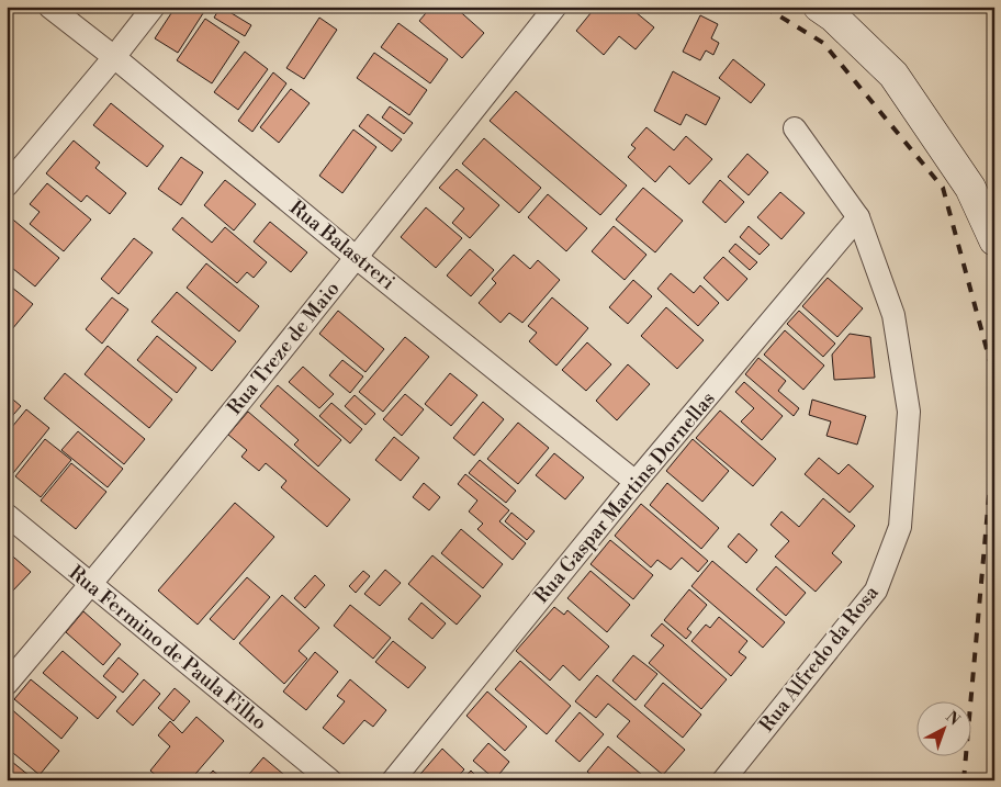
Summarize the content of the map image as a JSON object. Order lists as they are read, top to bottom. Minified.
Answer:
{"streets":{"street":["Rua Balastreri","Rua Treze de Maio","Rua Gaspar Martins Dornellas","Rua Fermino de Paula Filho","Rua Alfredo da Rosa"]},"crossings":[["Rua Balastreri","Rua Treze de Maio"],["Rua Balastreri","Rua Gaspar Martins Dornellas"],["Rua Treze de Maio","Rua Fermino de Paula Filho"],["Rua Gaspar Martins Dornellas","Rua Alfredo da Rosa"]],"north":"top right"}
